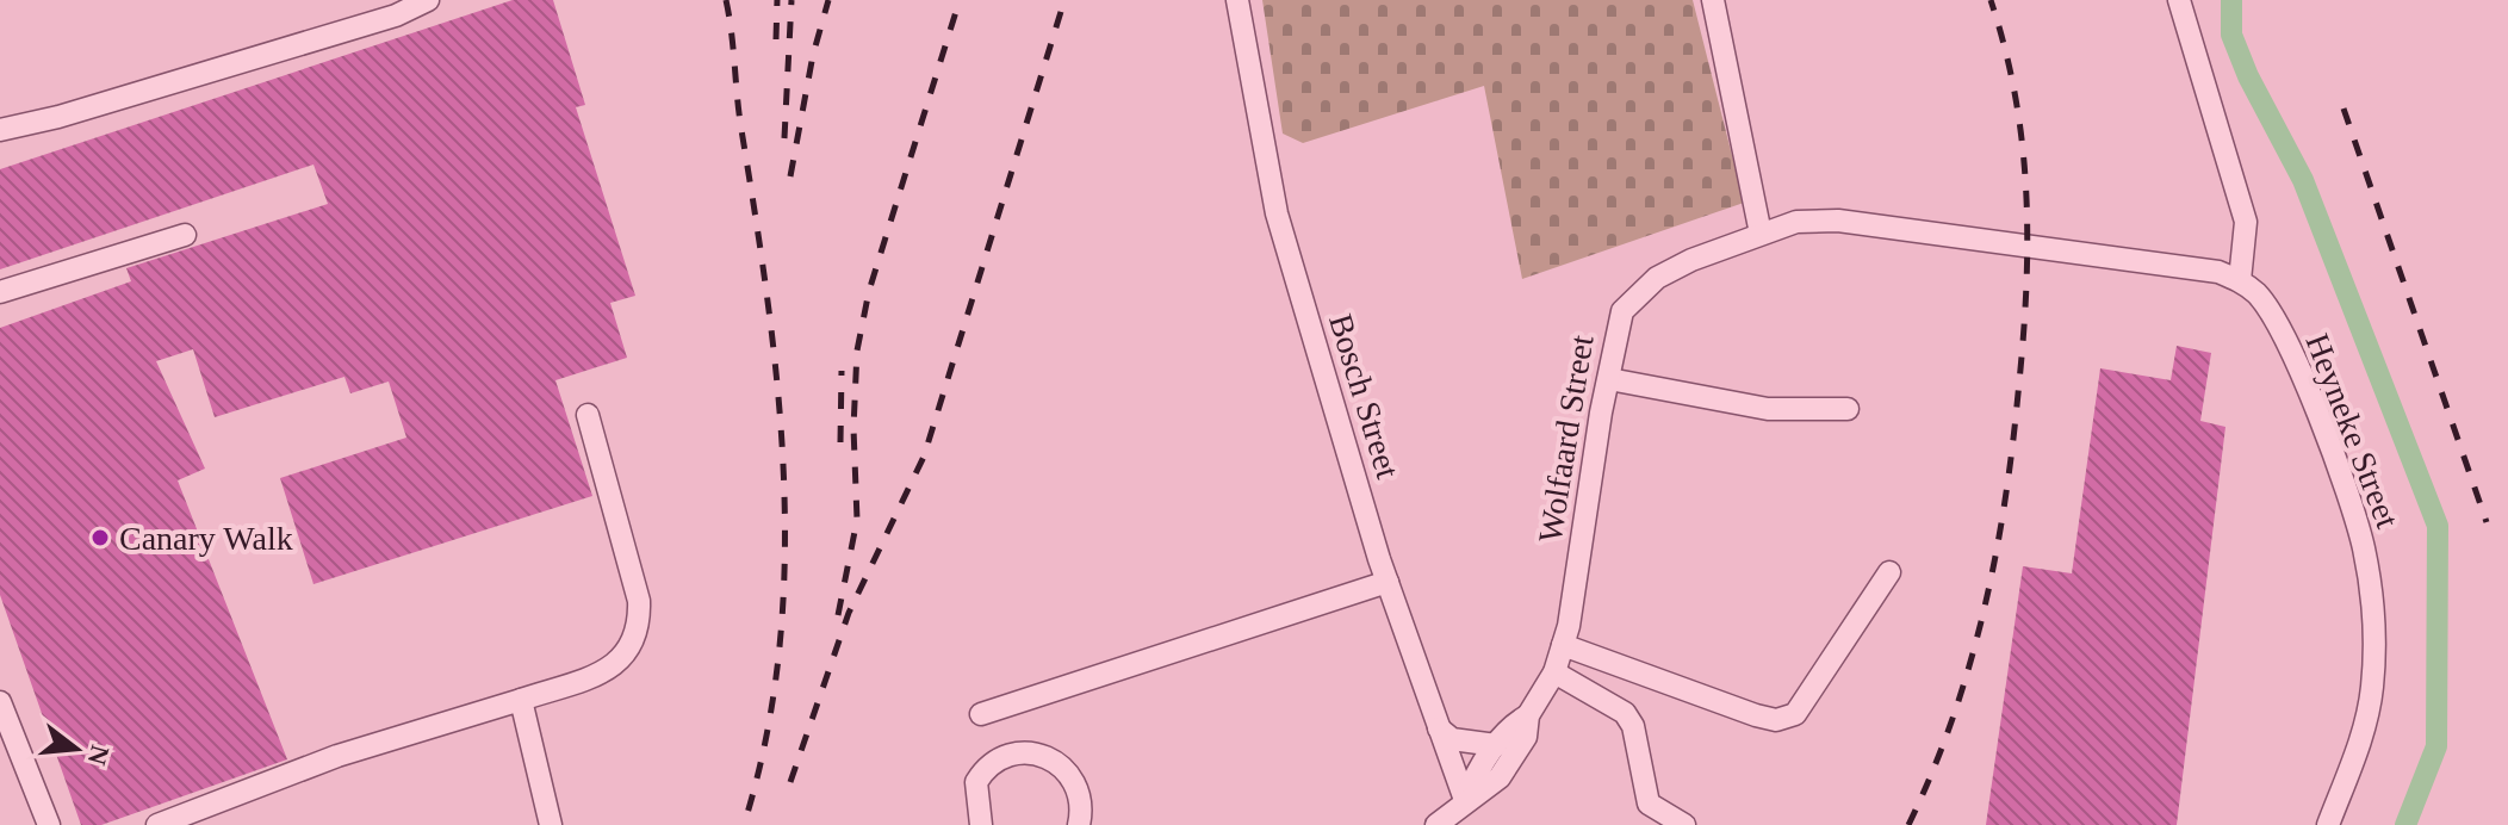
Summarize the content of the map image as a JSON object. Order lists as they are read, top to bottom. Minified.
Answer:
{"streets":{"street":["Bosch Street","Heyneke Street","Wolfaard Street"]},"crossings":[["Bosch Street","Wolfaard Street"],["Heyneke Street","Wolfaard Street"]],"places":["Canary Walk"],"north":"right"}
